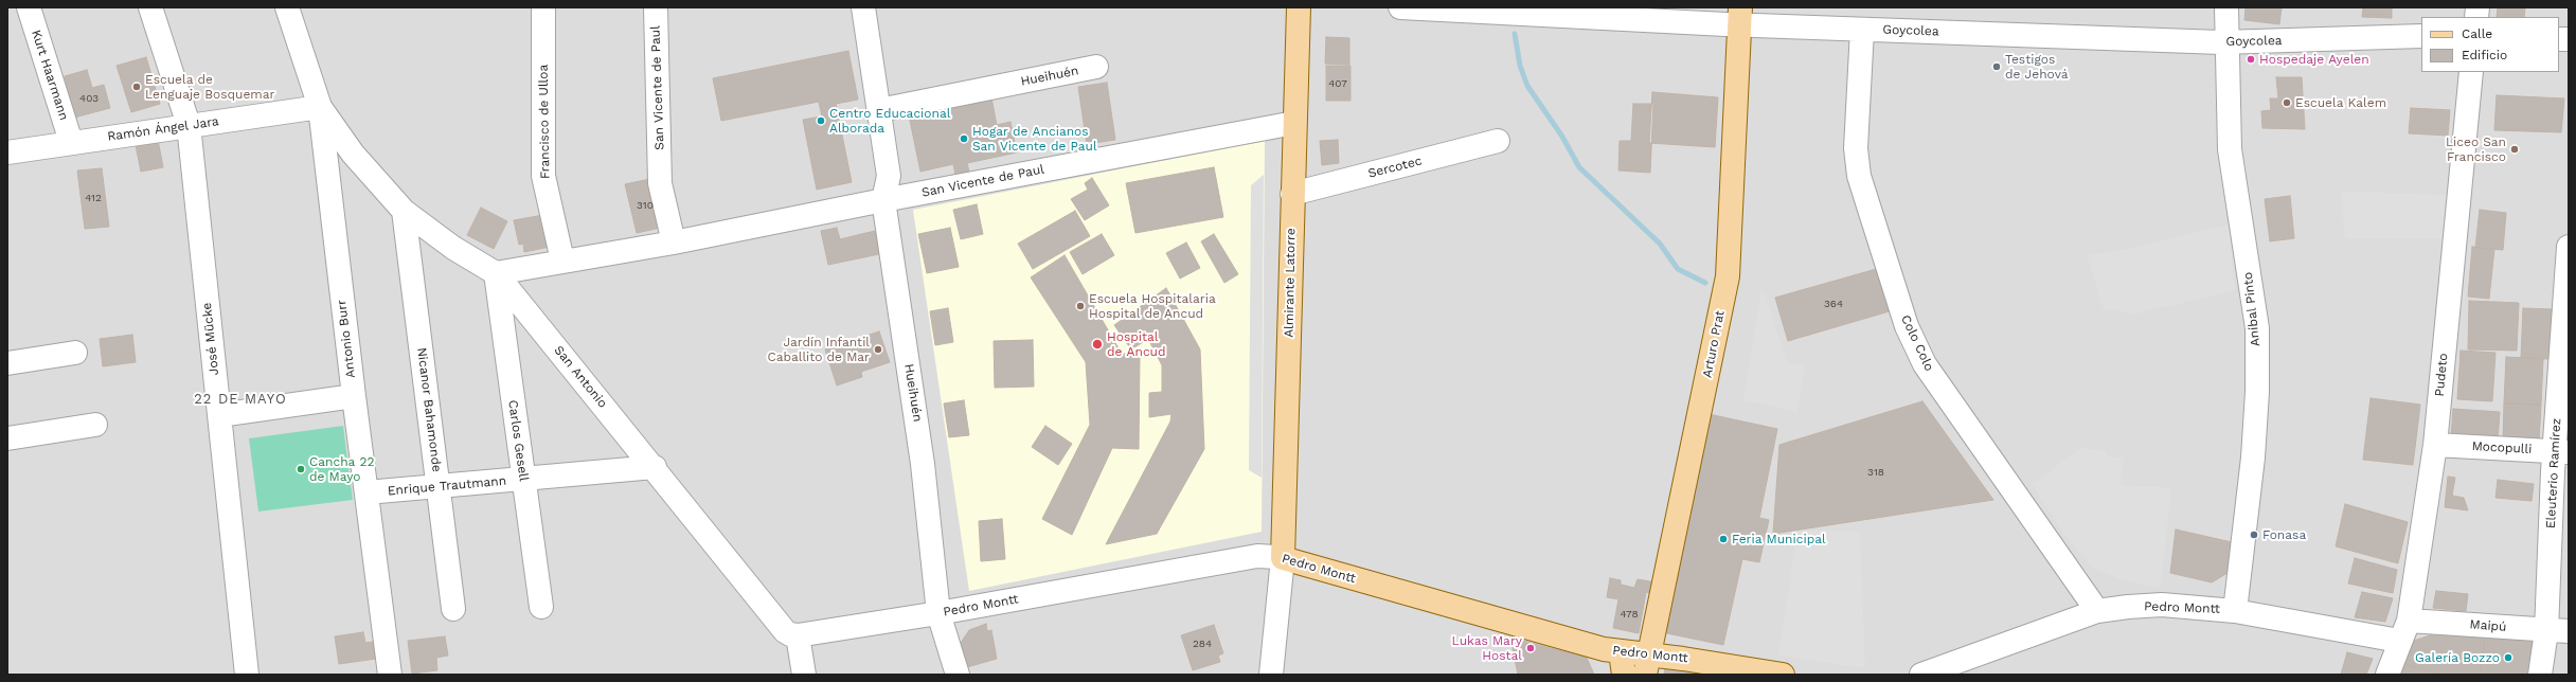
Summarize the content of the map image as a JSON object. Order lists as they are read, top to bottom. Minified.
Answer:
{"streets":{"main road":["Almirante Latorre","Arturo Prat","Pedro Montt"],"street":["Goycolea","Kurt Haarmann","Hueihuén","San Vicente de Paul","Francisco de Ulloa","Ramón Ángel Jara","Sercotec","Aníbal Pinto","José Mücke","Antonio Burr","Colo Colo","Pudeto","San Antonio","Nicanor Bahamonde","Carlos Gesell","Mocopulli","Eleuterio Ramírez","Enrique Trautmann","Maipú"]},"crossings":[["Goycolea","Aníbal Pinto"],["Goycolea","Colo Colo"],["Goycolea","Arturo Prat"],["Kurt Haarmann","Ramón Ángel Jara"],["Hueihuén","San Vicente de Paul"],["Hueihuén","Pedro Montt"],["San Vicente de Paul","Francisco de Ulloa"],["San Vicente de Paul","Almirante Latorre"],["San Vicente de Paul","San Antonio"],["San Vicente de Paul","Carlos Gesell"],["Ramón Ángel Jara","José Mücke"],["Ramón Ángel Jara","Antonio Burr"],["Ramón Ángel Jara","San Antonio"],["Sercotec","Almirante Latorre"],["Almirante Latorre","Pedro Montt"],["Aníbal Pinto","Pedro Montt"],["Antonio Burr","San Antonio"],["Antonio Burr","Enrique Trautmann"],["Colo Colo","Pedro Montt"],["Arturo Prat","Pedro Montt"],["Pudeto","Mocopulli"],["Pudeto","Pedro Montt"],["Pudeto","Maipú"],["San Antonio","Nicanor Bahamonde"],["San Antonio","Carlos Gesell"],["San Antonio","Enrique Trautmann"],["San Antonio","Pedro Montt"],["Nicanor Bahamonde","Enrique Trautmann"],["Carlos Gesell","Enrique Trautmann"],["Mocopulli","Eleuterio Ramírez"],["Eleuterio Ramírez","Maipú"],["Pedro Montt","Maipú"]],"districts":["22 DE MAYO"],"places":["Hospedaje Ayelen","Testigos de Jehová","Escuela de Lenguaje Bosquemar","Escuela Kalem","Centro Educacional Alborada","Hogar de Ancianos San Vicente de Paul","Liceo San Francisco","Escuela Hospitalaria Hospital de Ancud","Hospital de Ancud","Jardín Infantil Caballito de Mar","Cancha 22 de Mayo","Fonasa","Feria Municipal","Lukas Mary Hostal","Galería Bozzo"],"house_numbers":["407","403","412","310","364","318","478","284"],"legend":["Calle","Edificio"]}
